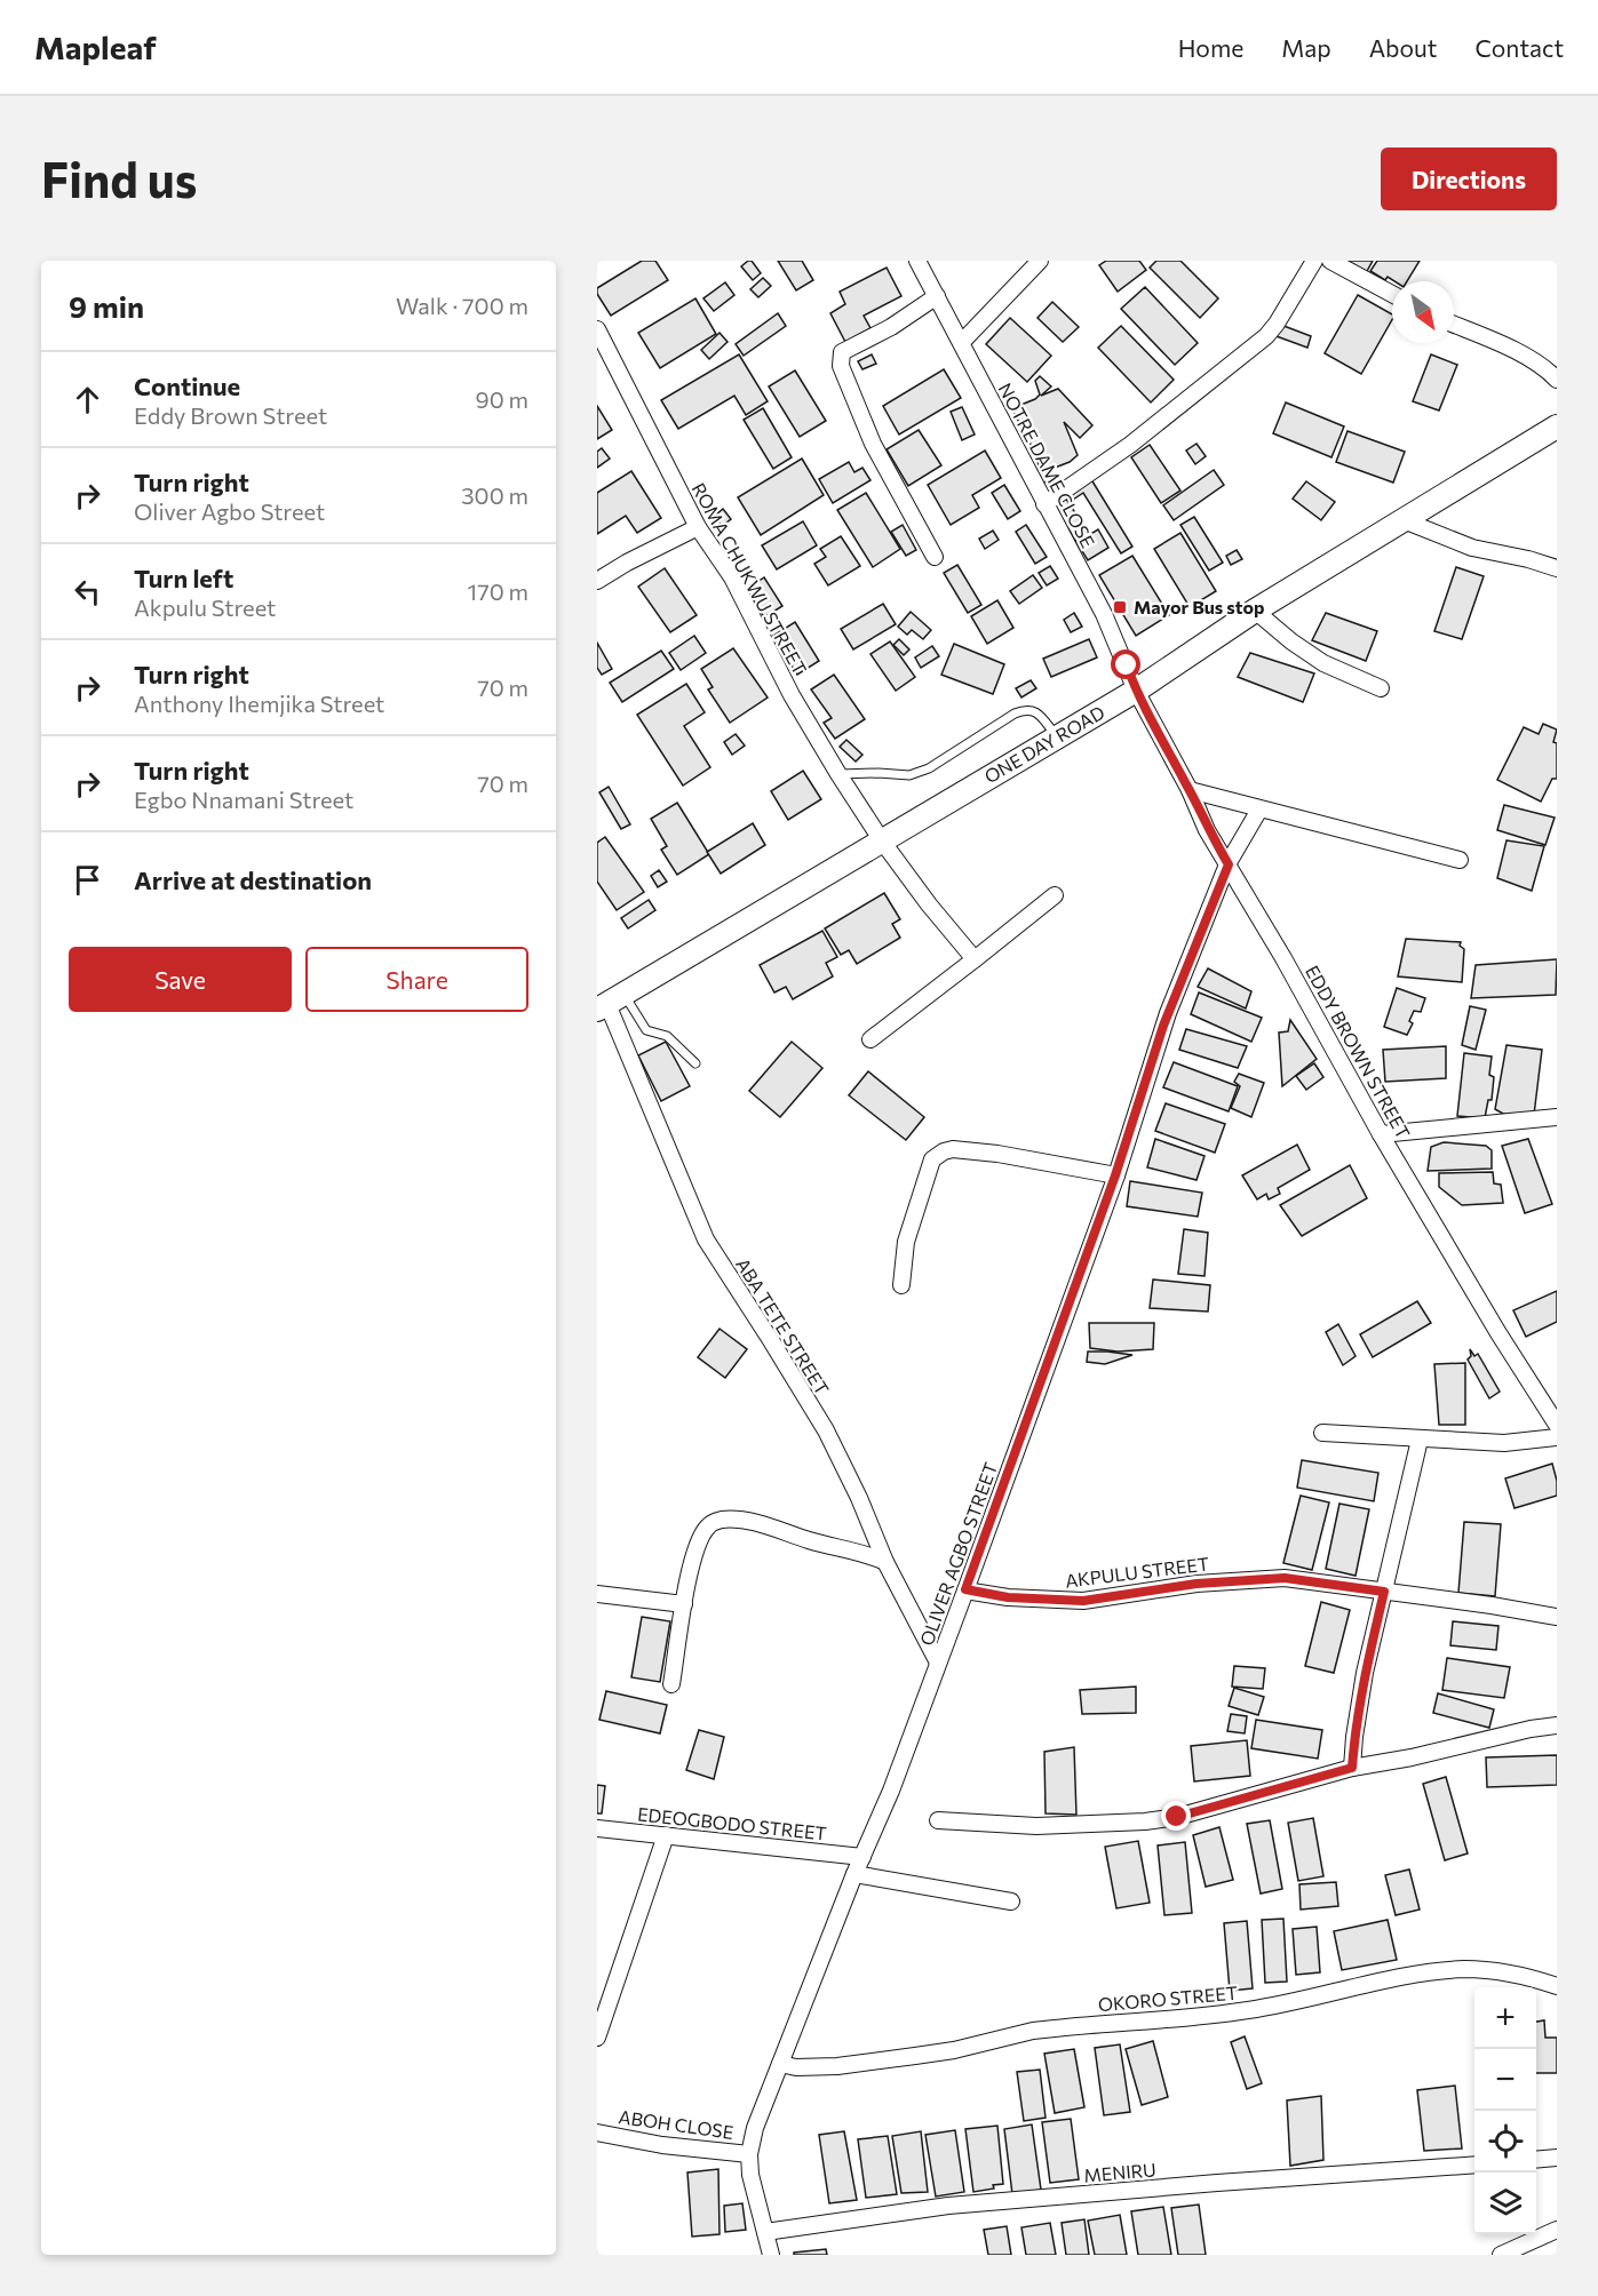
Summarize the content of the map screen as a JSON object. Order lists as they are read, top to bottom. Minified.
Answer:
{"streets":{"main road":["ONE DAY ROAD"],"street":["NOTRE DAME CLOSE","ROMA CHUKWU STREET","EDDY BROWN STREET","ABA TETE STREET","OLIVER AGBO STREET","AKPULU STREET","EDEOGBODO STREET","OKORO STREET","ABOH CLOSE","MENIRU"]},"crossings":[["NOTRE DAME CLOSE","ONE DAY ROAD"],["NOTRE DAME CLOSE","EDDY BROWN STREET"],["ROMA CHUKWU STREET","ONE DAY ROAD"],["ONE DAY ROAD","EDDY BROWN STREET"],["ONE DAY ROAD","ABA TETE STREET"],["EDDY BROWN STREET","OLIVER AGBO STREET"],["ABA TETE STREET","OLIVER AGBO STREET"],["OLIVER AGBO STREET","AKPULU STREET"],["OLIVER AGBO STREET","EDEOGBODO STREET"],["OLIVER AGBO STREET","OKORO STREET"],["OLIVER AGBO STREET","ABOH CLOSE"],["OLIVER AGBO STREET","MENIRU"]],"places":{"transit":["Mayor Bus stop"]},"north":"bottom right","page":{"header":"Mapleaf","nav":["Home","Map","About","Contact"],"buttons":["Directions",["Save","Share"]],"title":"Find us","heading":["9 min","Walk · 700 m"],"list":[["Continue","Eddy Brown Street","90 m"],["Turn right","Oliver Agbo Street","300 m"],["Turn left","Akpulu Street","170 m"],["Turn right","Anthony Ihemjika Street","70 m"],["Turn right","Egbo Nnamani Street","70 m"],"Arrive at destination"],"map_buttons":["+","−"]}}
